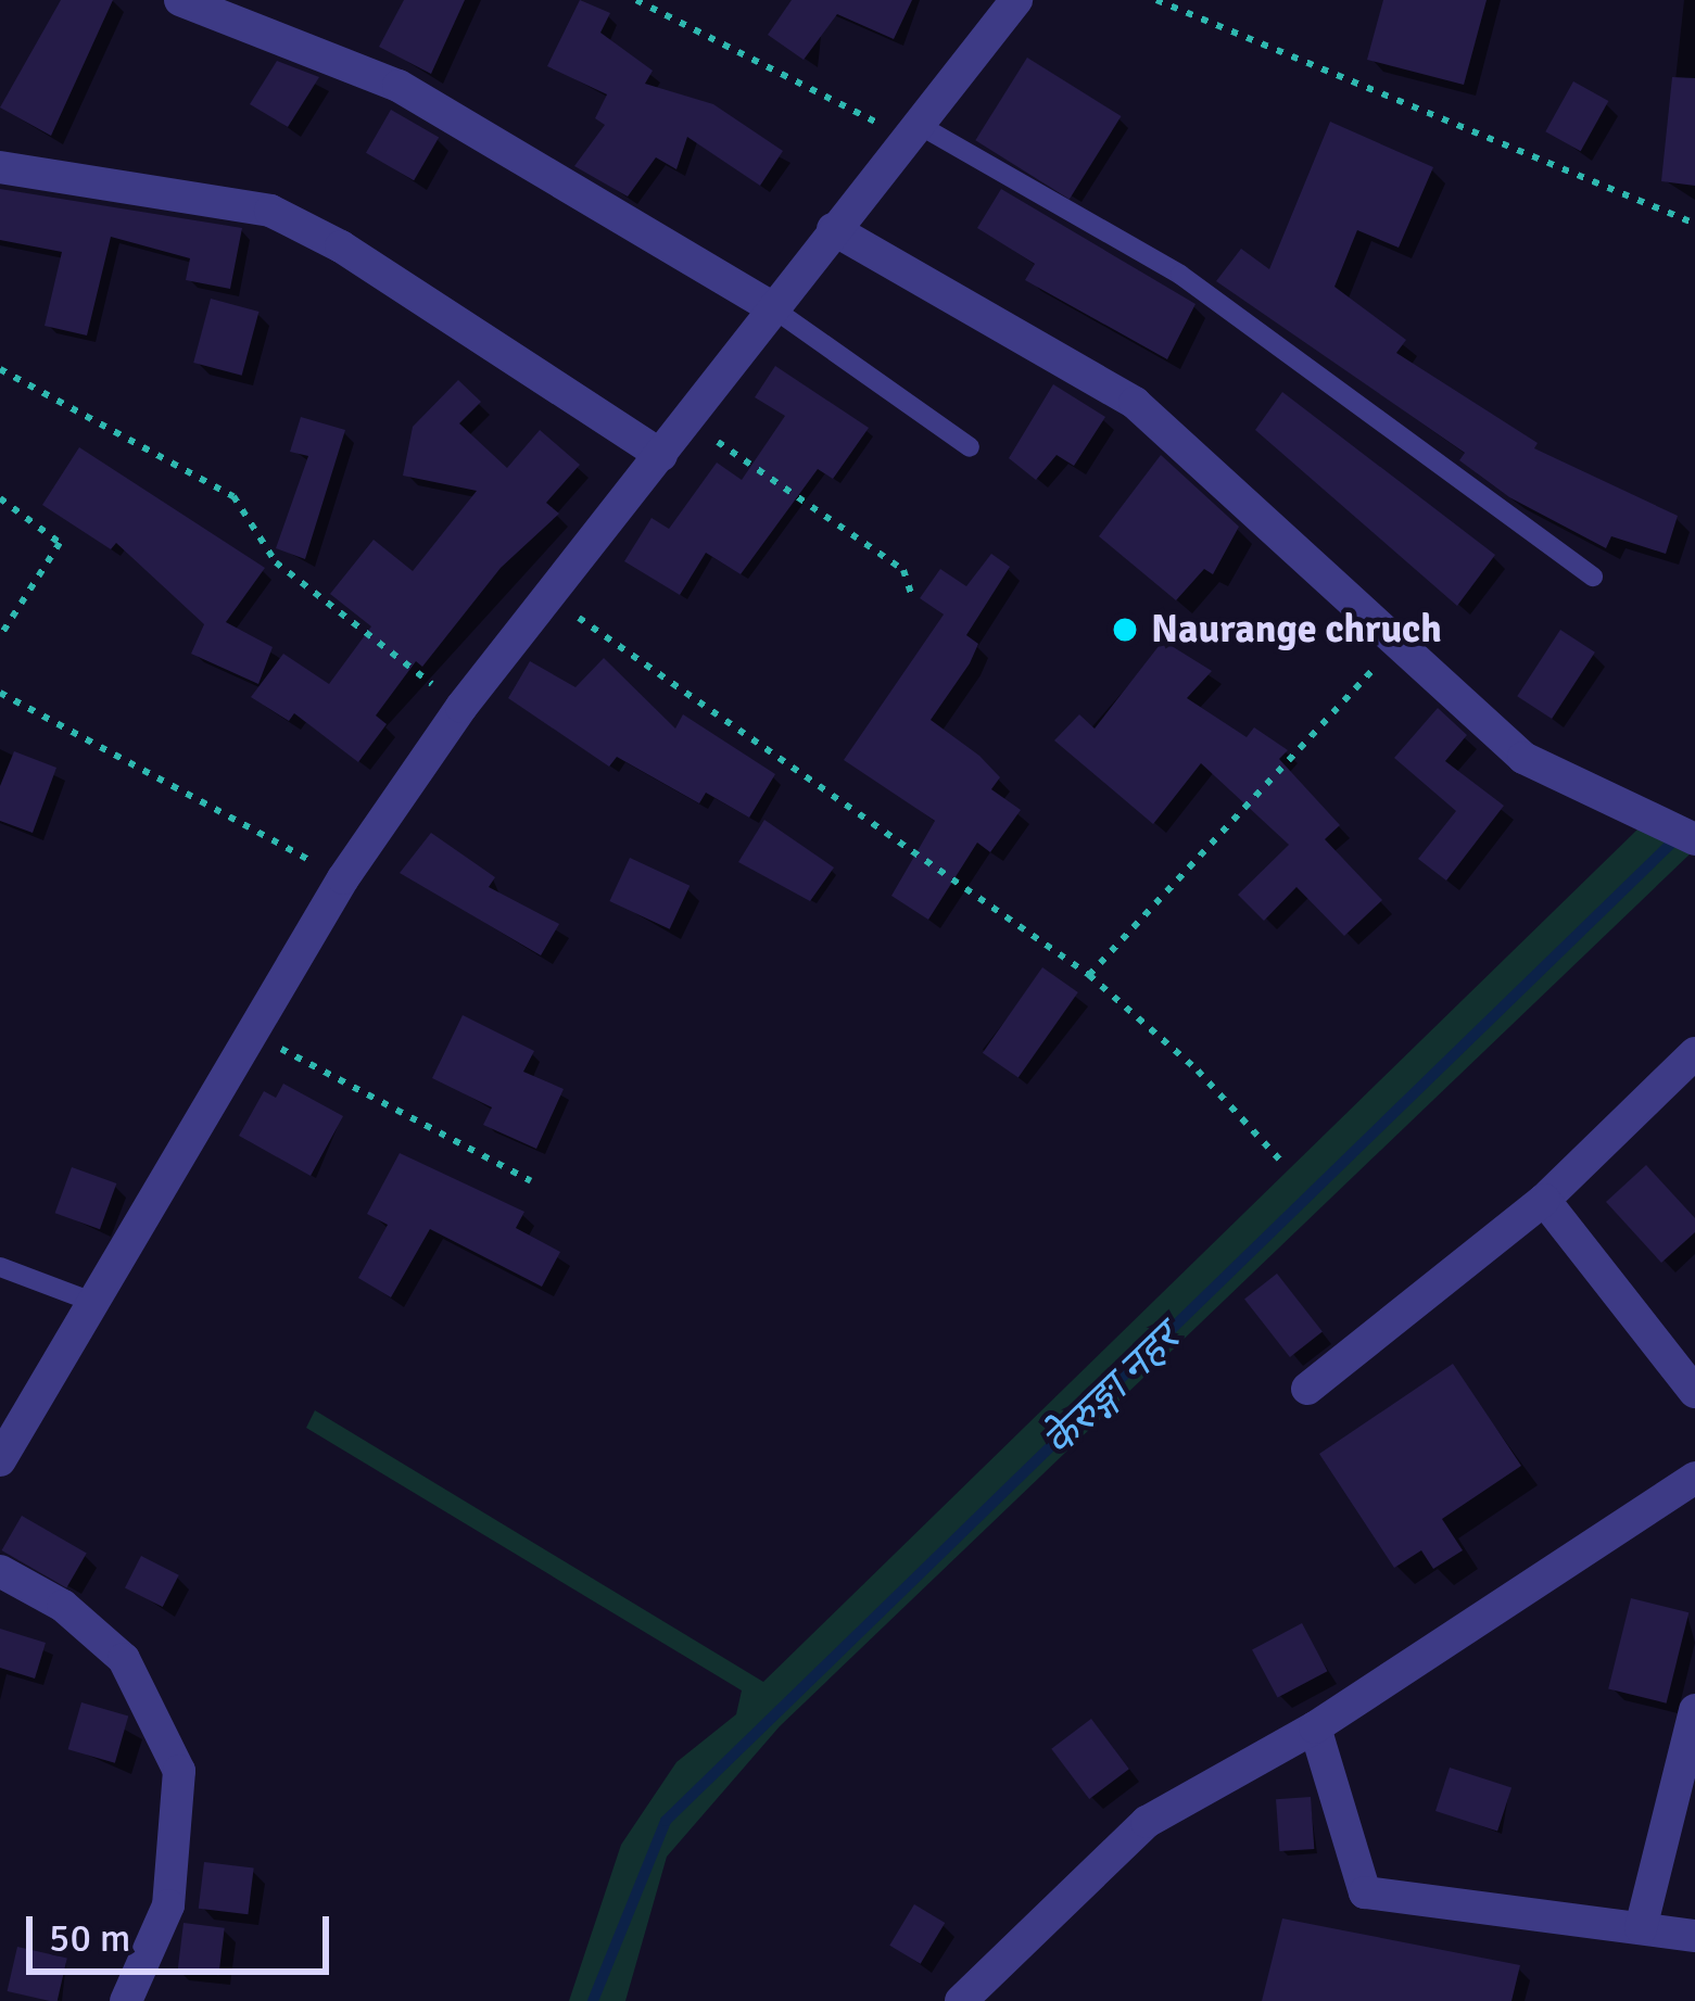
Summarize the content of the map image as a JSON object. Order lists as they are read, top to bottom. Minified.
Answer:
{"water":["केेरुङ्गा नहर"],"places":["Naurange chruch"],"scale_bar":"50 m"}
